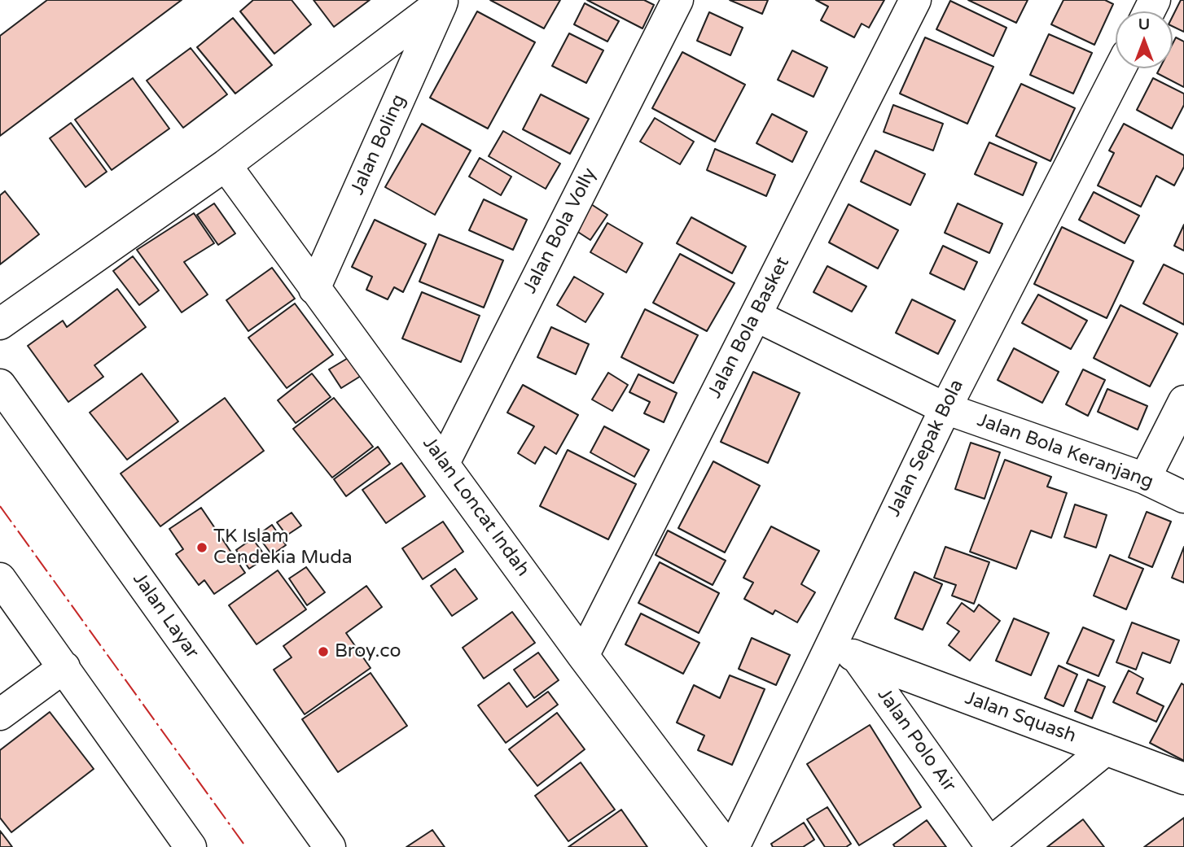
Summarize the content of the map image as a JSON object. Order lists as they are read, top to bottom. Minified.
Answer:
{"streets":{"street":["Jalan Boling","Jalan Bola Volly","Jalan Bola Basket","Jalan Sepak Bola","Jalan Bola Keranjang","Jalan Loncat Indah","Jalan Layar","Jalan Squash","Jalan Polo Air"]},"crossings":[["Jalan Boling","Jalan Loncat Indah"],["Jalan Bola Volly","Jalan Loncat Indah"],["Jalan Bola Basket","Jalan Bola Keranjang"],["Jalan Bola Basket","Jalan Loncat Indah"],["Jalan Sepak Bola","Jalan Bola Keranjang"],["Jalan Sepak Bola","Jalan Squash"],["Jalan Sepak Bola","Jalan Polo Air"],["Jalan Squash","Jalan Polo Air"]],"places":["TK Islam Cendekia Muda","Broy.co"],"north":"top"}
